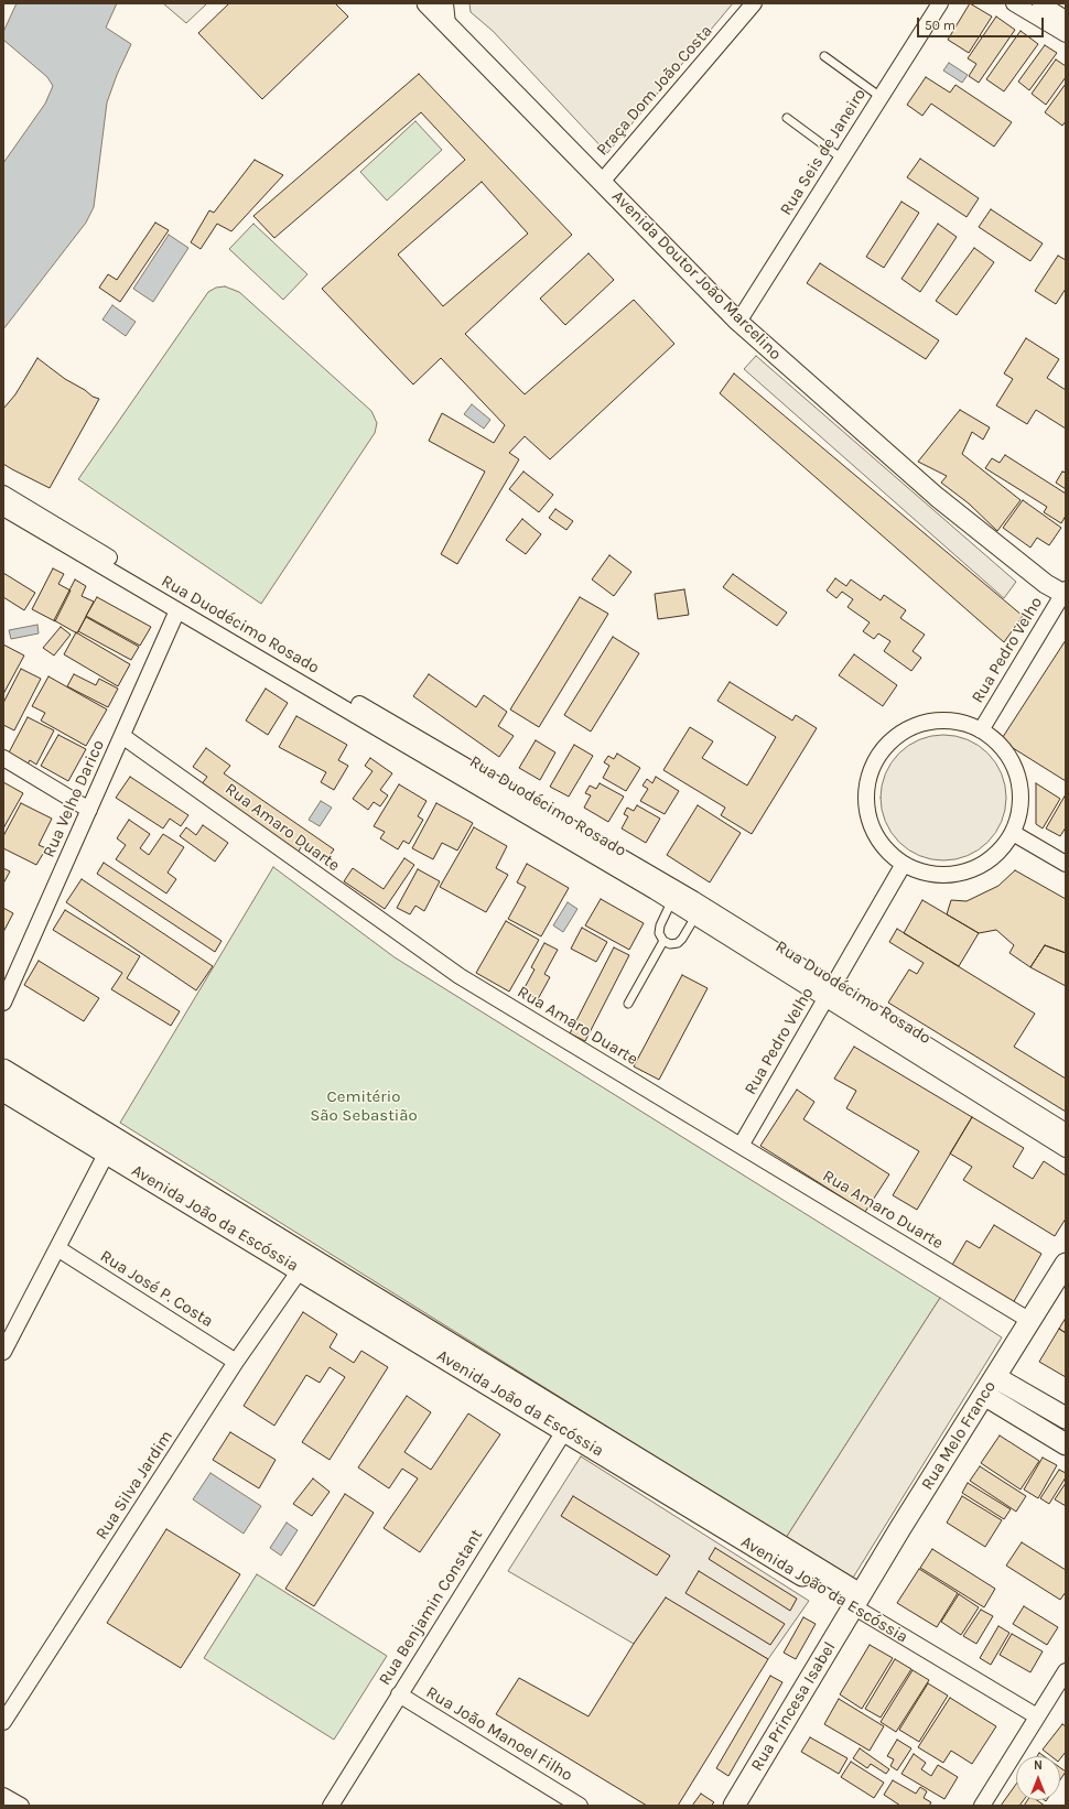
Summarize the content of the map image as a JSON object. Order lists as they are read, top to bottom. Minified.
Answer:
{"streets":{"main road":["Avenida João da Escóssia","Rua Melo Franco","Rua Princesa Isabel"],"street":["Praça Dom João Costa","Rua Seis de Janeiro","Avenida Doutor João Marcelino","Rua Duodécimo Rosado","Rua Pedro Velho","Rua Velho Darico","Rua Amaro Duarte","Rua José P. Costa","Rua Silva Jardim","Rua Benjamin Constant","Rua João Manoel Filho"]},"crossings":[["Praça Dom João Costa","Avenida Doutor João Marcelino"],["Rua Seis de Janeiro","Avenida Doutor João Marcelino"],["Avenida Doutor João Marcelino","Rua Pedro Velho"],["Rua Duodécimo Rosado","Rua Pedro Velho"],["Rua Duodécimo Rosado","Rua Velho Darico"],["Rua Pedro Velho","Rua Amaro Duarte"],["Rua Velho Darico","Rua Amaro Duarte"],["Rua Amaro Duarte","Rua Melo Franco"],["Avenida João da Escóssia","Rua Melo Franco"],["Avenida João da Escóssia","Rua Silva Jardim"],["Avenida João da Escóssia","Rua Benjamin Constant"],["Avenida João da Escóssia","Rua Princesa Isabel"],["Rua José P. Costa","Rua Silva Jardim"],["Rua Melo Franco","Rua Princesa Isabel"],["Rua Benjamin Constant","Rua João Manoel Filho"]],"parks":["Cemitério São Sebastião"],"scale_bar":"50 m","north":"top"}
